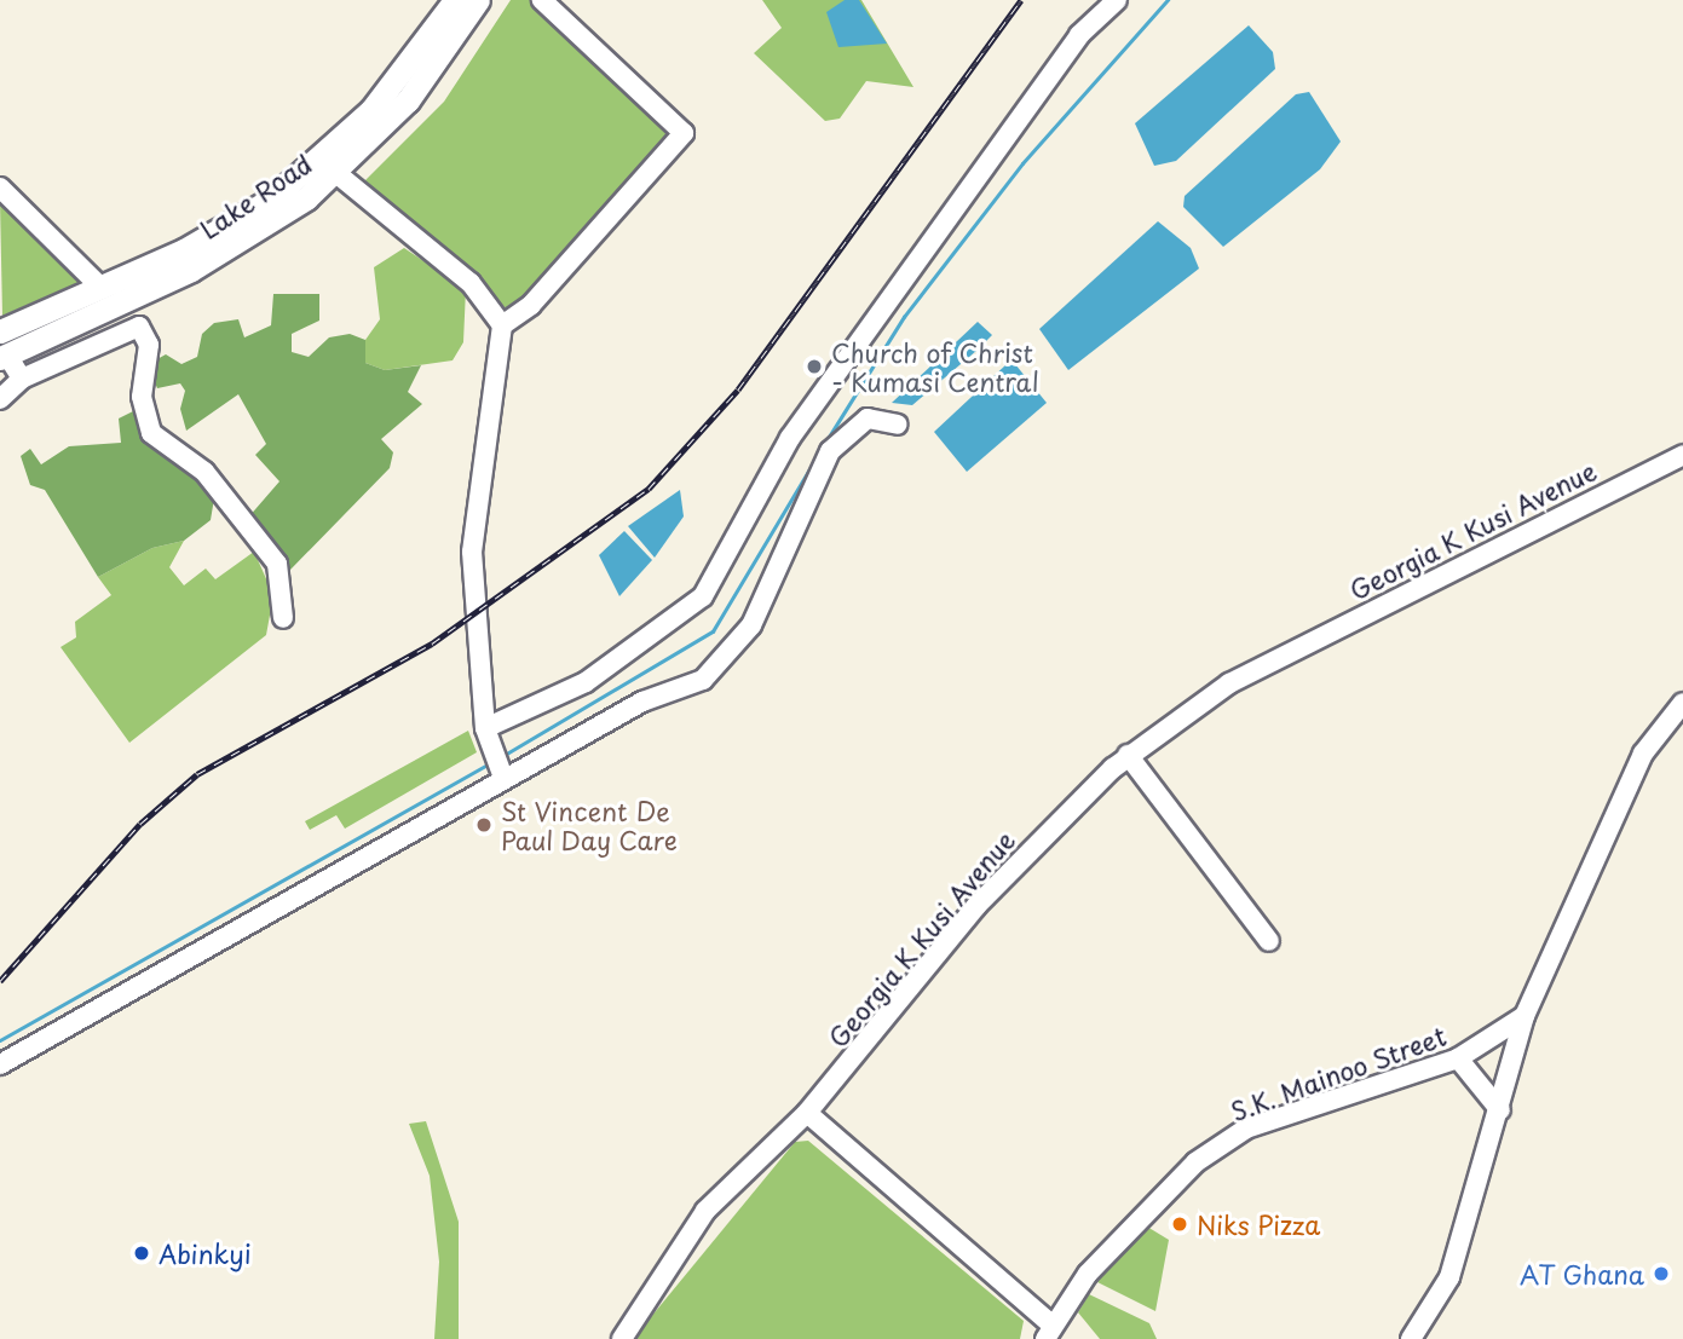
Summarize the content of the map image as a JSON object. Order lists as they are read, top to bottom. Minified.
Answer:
{"streets":{"main road":["Lake Road"],"street":["Georgia K Kusi Avenue","S.K. Mainoo Street"]},"places":["Church of Christ - Kumasi Central","St Vincent De Paul Day Care","Niks Pizza","Abinkyi","AT Ghana"]}
